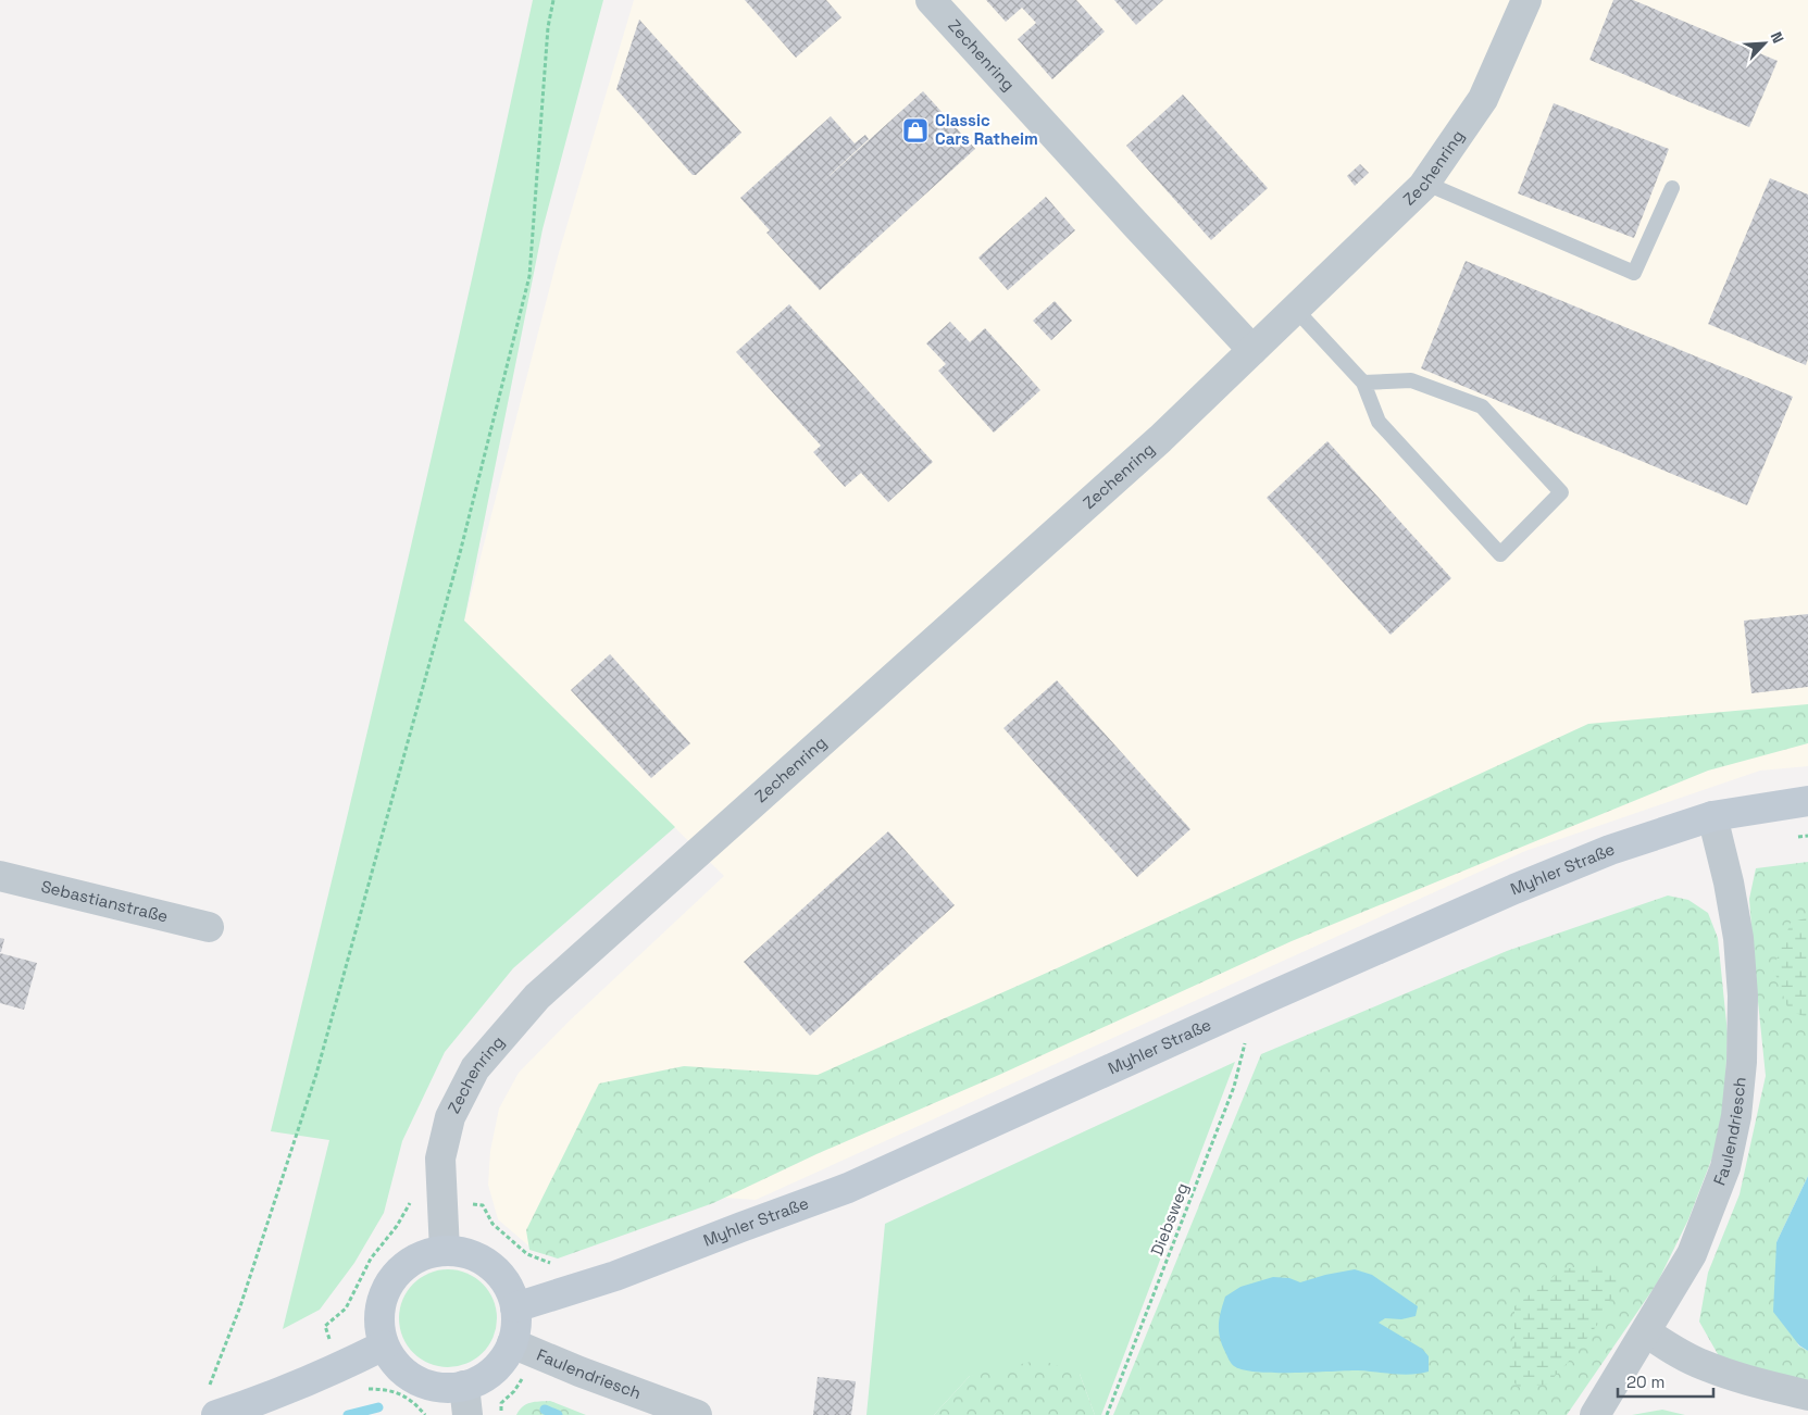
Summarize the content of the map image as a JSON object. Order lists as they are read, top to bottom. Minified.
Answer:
{"streets":{"main road":["Myhler Straße"],"street":["Zechenring","Sebastianstraße","Faulendriesch"],"path":["Diebsweg"]},"crossings":[["Zechenring","Myhler Straße"],["Zechenring","Faulendriesch"],["Myhler Straße","Faulendriesch"]],"places":{"shop":["Classic Cars Ratheim"]},"scale_bar":"20 m","north":"top right"}
